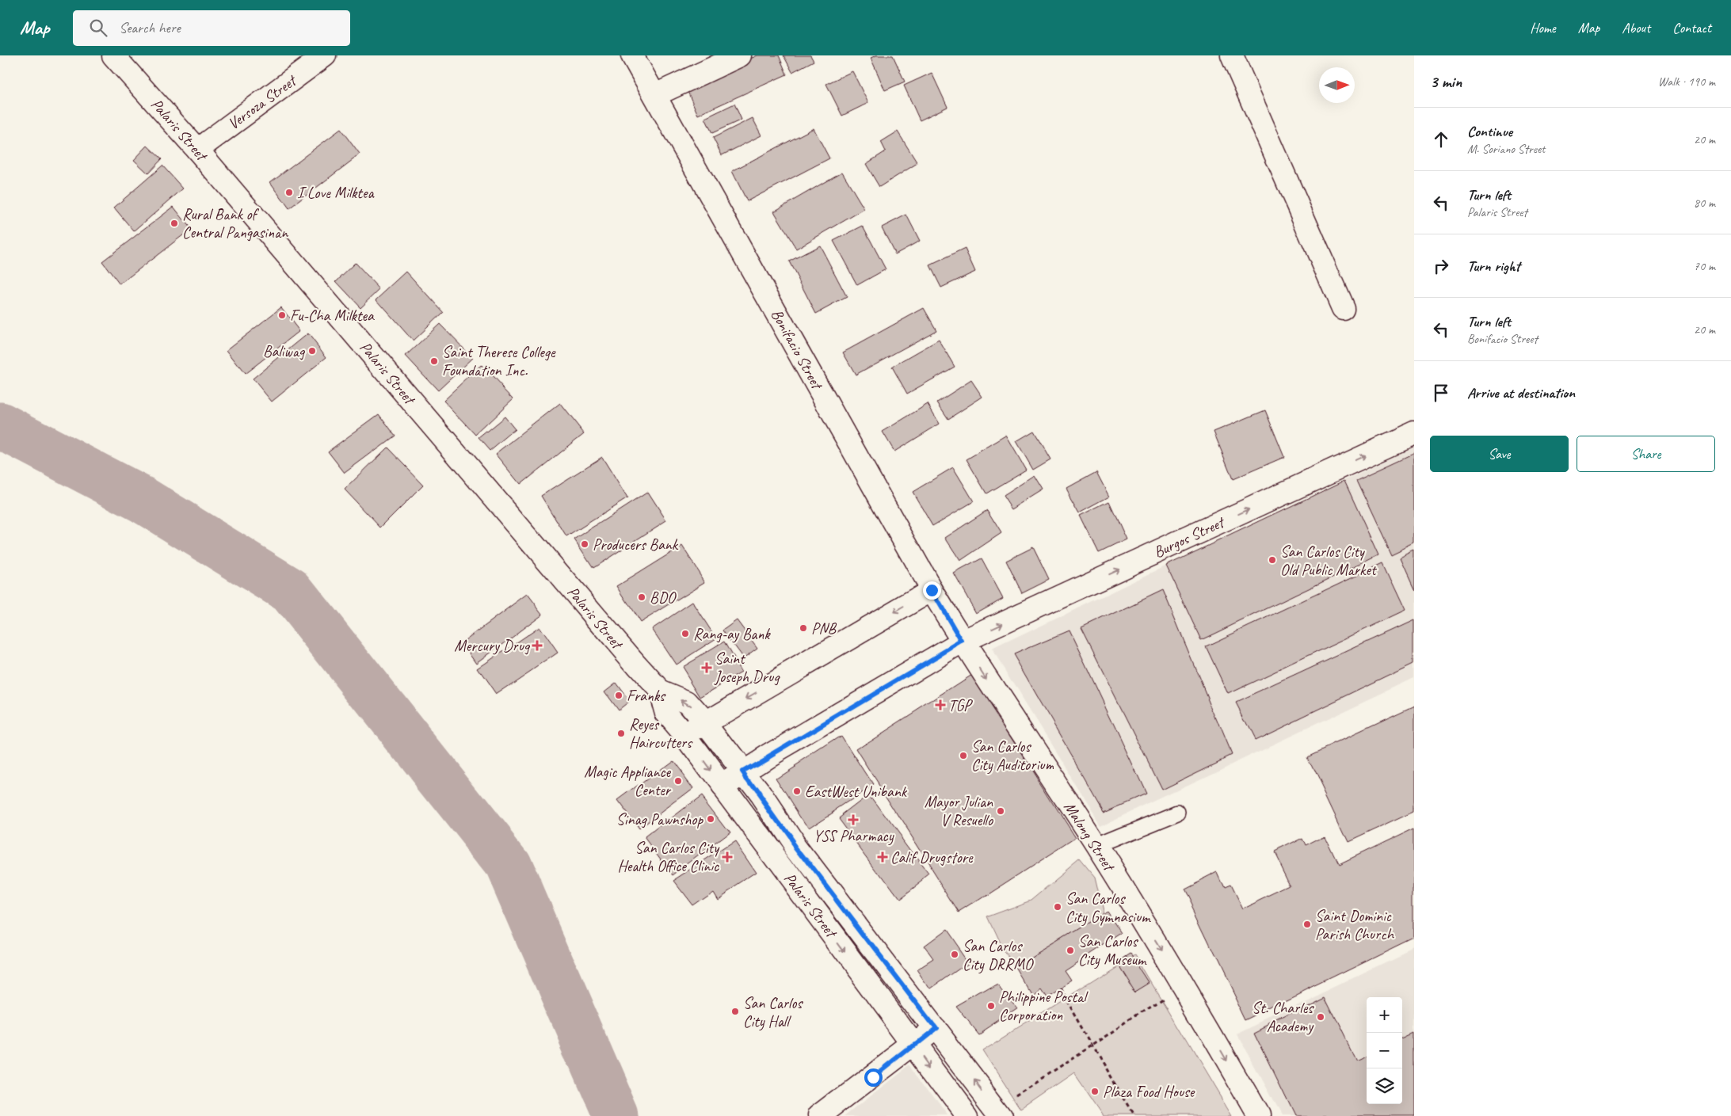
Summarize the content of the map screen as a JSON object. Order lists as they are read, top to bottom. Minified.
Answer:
{"streets":{"street":["Versoza Street","Palaris Street","Bonifacio Street","Burgos Street","Malong Street"]},"crossings":[["Versoza Street","Palaris Street"],["Palaris Street","Burgos Street"],["Bonifacio Street","Burgos Street"],["Bonifacio Street","Malong Street"],["Burgos Street","Malong Street"]],"one_way":["Burgos Street","Malong Street"],"places":{"other":["I Love Milktea","Rural Bank of Central Pangasinan","Fu-Cha Milktea","Baliwag","Saint Therese College Foundation Inc.","Producers Bank","San Carlos City Old Public Market","BDO","PNB","Rang-ay Bank","Franks","Reyes Haircutters","San Carlos City Auditorium","Magic Appliance Center","EastWest Unibank","Mayor Julian V Resuello","Sinag Pawnshop","San Carlos City Gymnasium","Saint Dominic Parish Church","San Carlos City Museum","San Carlos City DRRMO","Philippine Postal Corporation","San Carlos City Hall","St. Charles Academy","Plaza Food House"],"health":["Mercury Drug","Saint Joseph Drug","TGP","YSS Pharmacy","San Carlos City Health Office Clinic","Calif Drugstore"]},"north":"right","page":{"header":"Map","search":"Search here","nav":["Home","Map","About","Contact"],"heading":["3 min","Walk · 190 m"],"list":[["Continue","M. Soriano Street","20 m"],["Turn left","Palaris Street","80 m"],["Turn right","70 m"],["Turn left","Bonifacio Street","20 m"],"Arrive at destination"],"buttons":["Save","Share"],"map_buttons":["+","−"]}}
